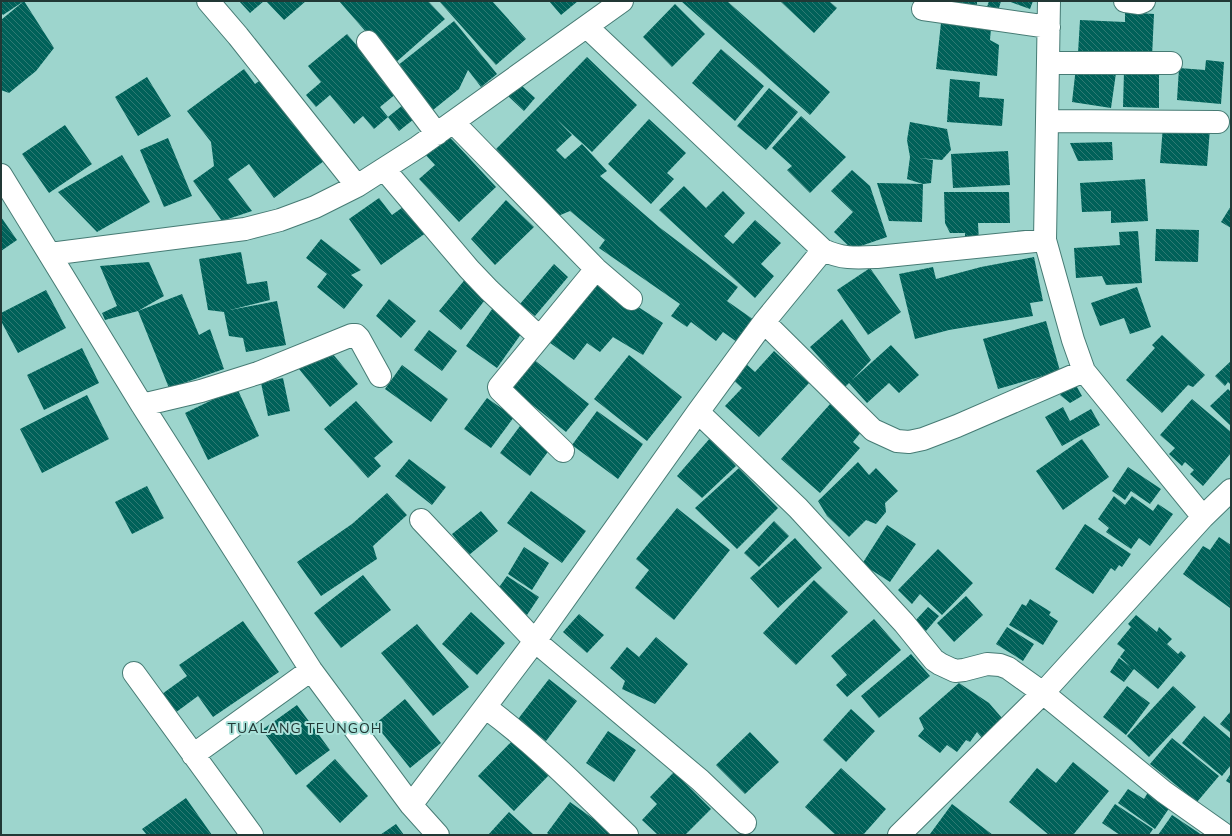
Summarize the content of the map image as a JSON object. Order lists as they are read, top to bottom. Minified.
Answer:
{"districts":["TUALANG TEUNGOH"]}
